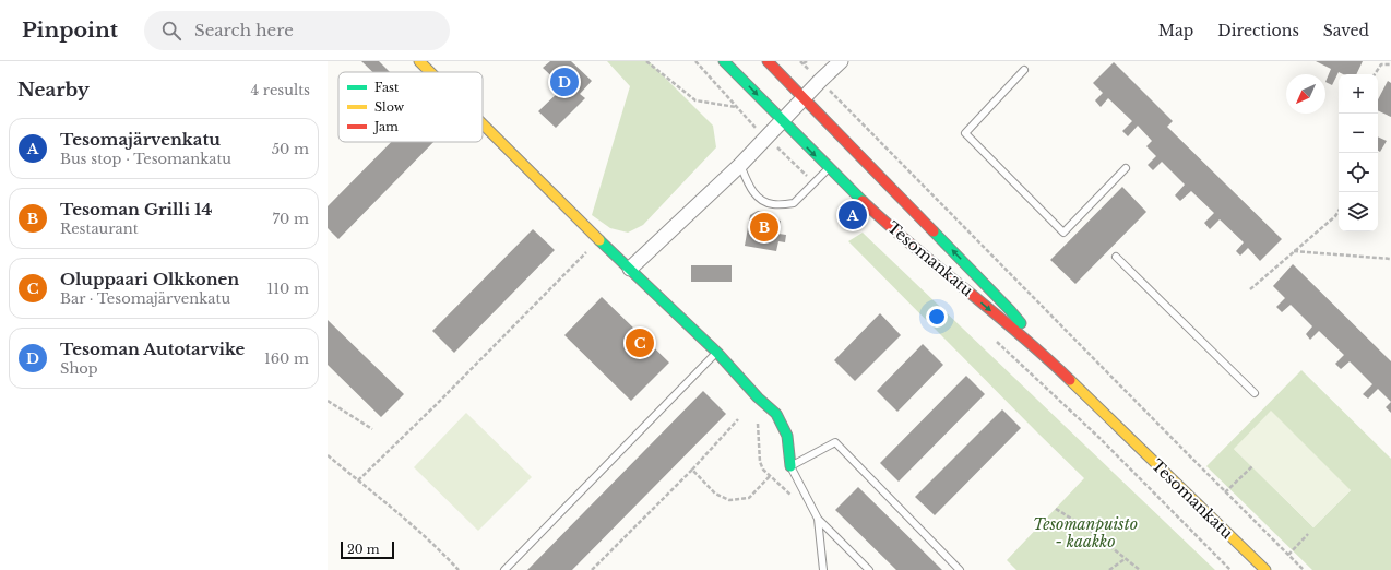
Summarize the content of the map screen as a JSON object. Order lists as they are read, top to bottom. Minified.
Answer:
{"streets":{"main road":["Tesomankatu"]},"parks":["Tesomanpuisto - kaakko"],"legend":["Fast","Slow","Jam"],"scale_bar":"20 m","north":"bottom left","page":{"header":"Pinpoint","search":"Search here","nav":["Map","Directions","Saved"],"heading":["Nearby","4 results"],"pins":["D","A","B","C"],"map_buttons":["+","−"],"list":[{"mark":"A","name":"Tesomajärvenkatu","note":"Bus stop · Tesomankatu","value":"50 m"},{"mark":"B","name":"Tesoman Grilli 14","note":"Restaurant","value":"70 m"},{"mark":"C","name":"Oluppaari Olkkonen","note":"Bar · Tesomajärvenkatu","value":"110 m"},{"mark":"D","name":"Tesoman Autotarvike","note":"Shop","value":"160 m"}],"scale":"20 m"}}
